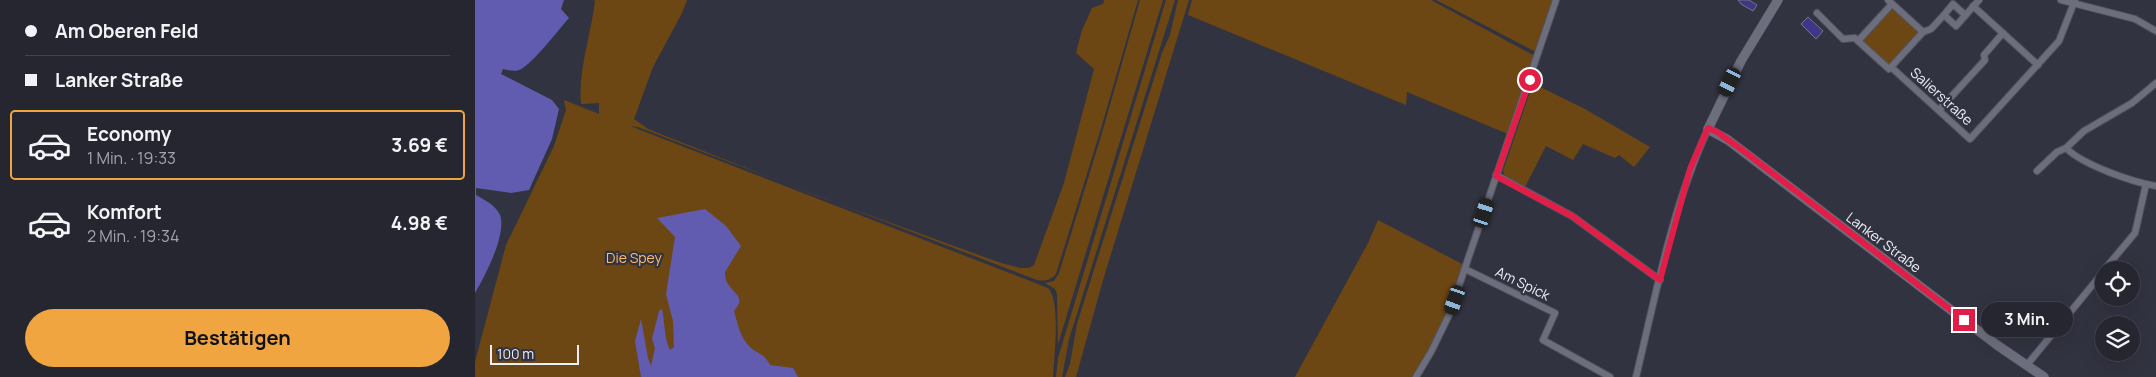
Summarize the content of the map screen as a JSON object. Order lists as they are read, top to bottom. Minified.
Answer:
{"streets":{"street":["Salierstraße","Lanker Straße","Am Spick"]},"parks":["Die Spey"],"scale_bar":"100 m","page":{"banner":["Am Oberen Feld","Lanker Straße"],"list":[{"name":"Economy","note":"1 Min. · 19:33","value":"3.69 €"},{"name":"Komfort","note":"2 Min. · 19:34","value":"4.98 €"}],"buttons":"Bestätigen","bubble":"3 Min.","scale":"100 m"}}
